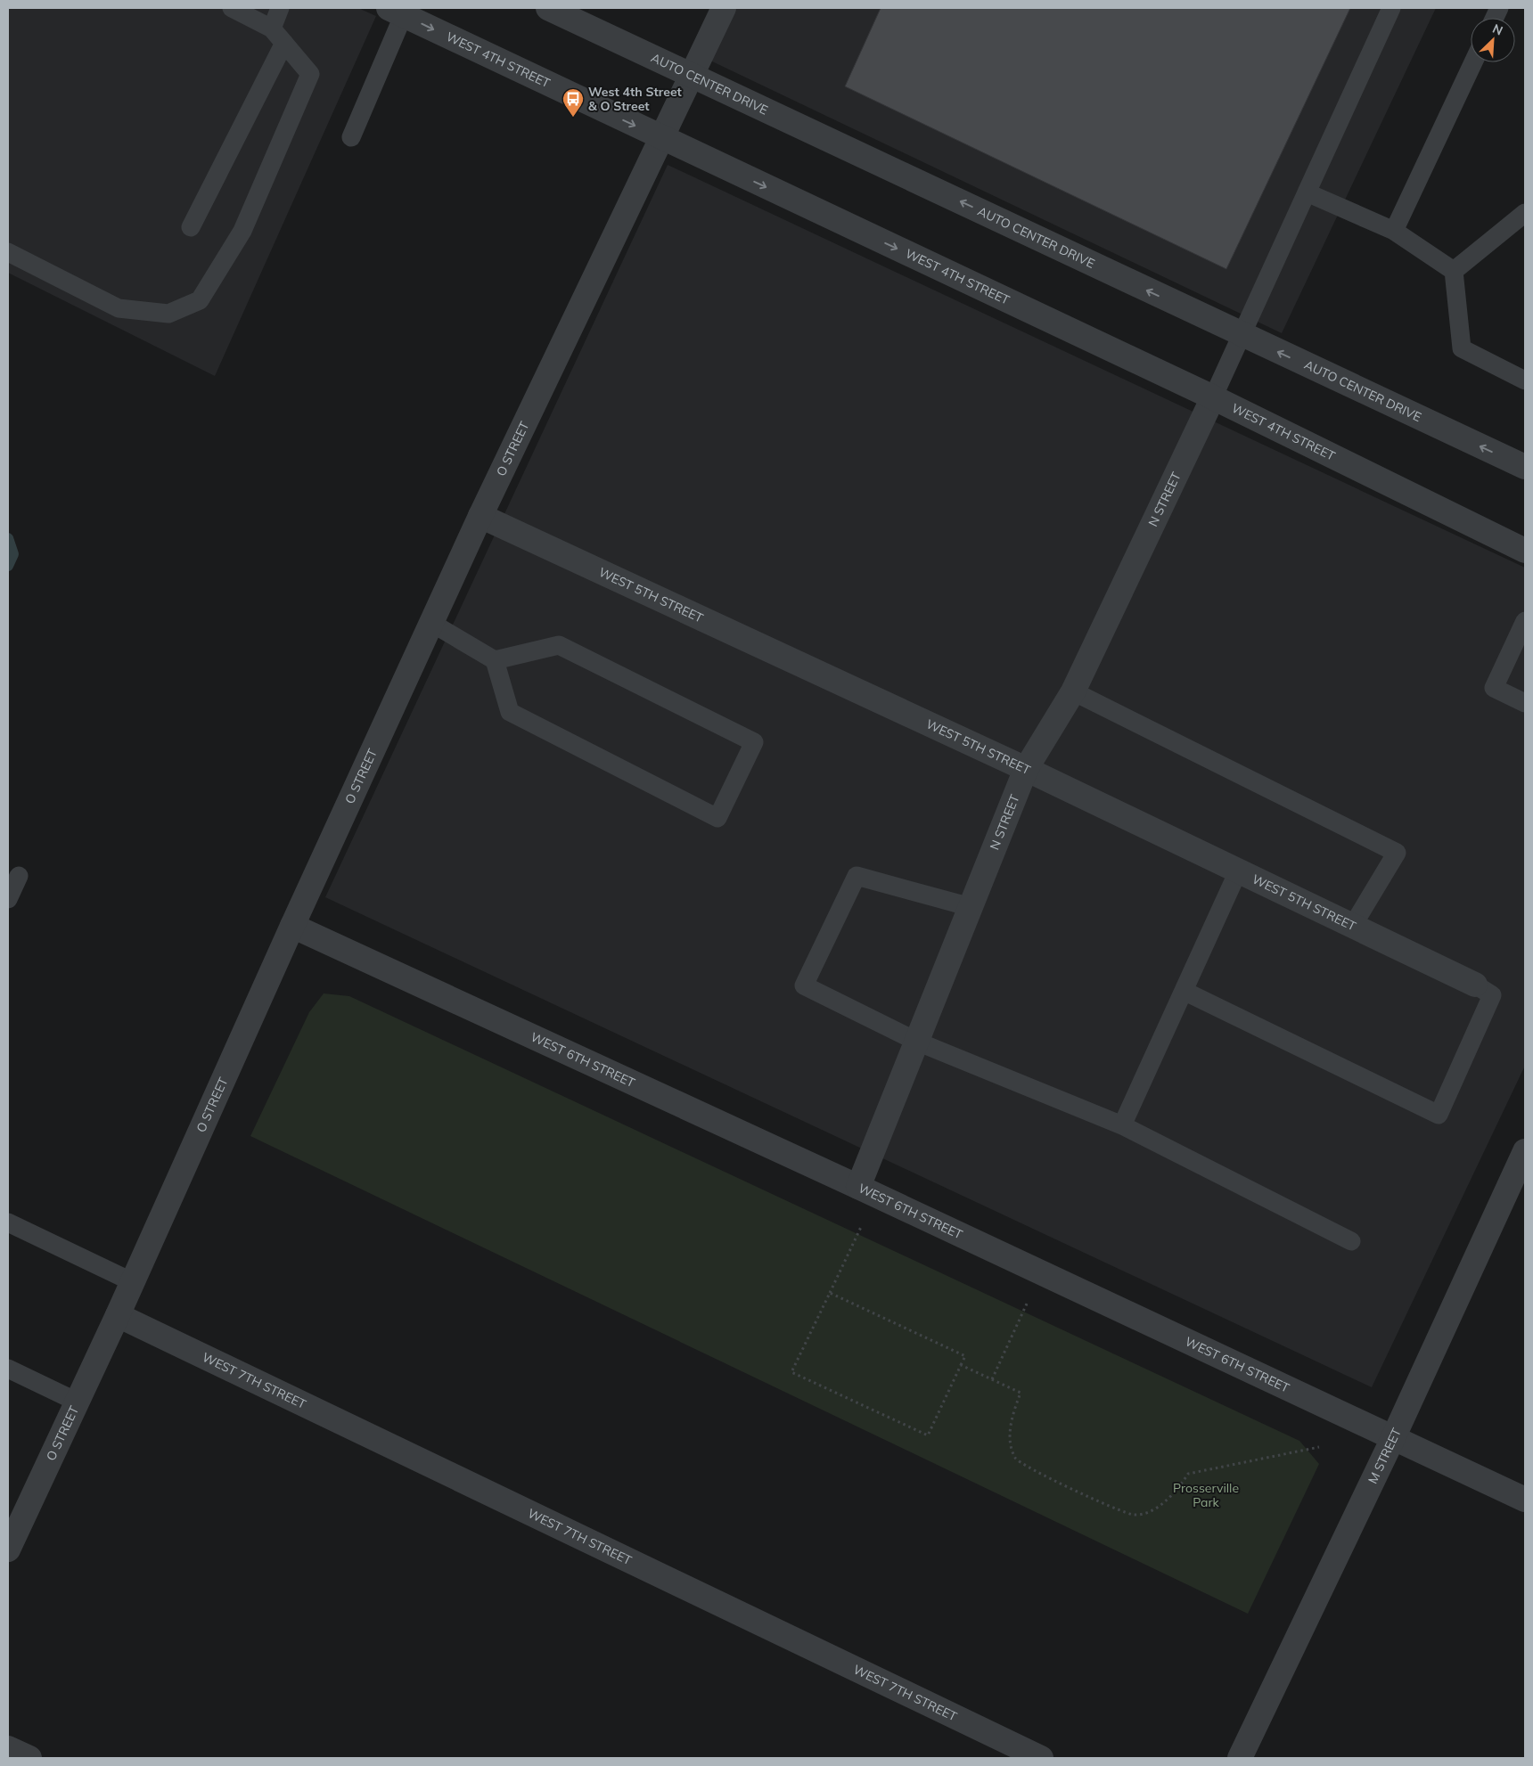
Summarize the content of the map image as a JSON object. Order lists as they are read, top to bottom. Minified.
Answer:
{"streets":{"street":["WEST 4TH STREET","AUTO CENTER DRIVE","O STREET","N STREET","WEST 5TH STREET","WEST 6TH STREET","WEST 7TH STREET","M STREET"]},"crossings":[["WEST 4TH STREET","O STREET"],["WEST 4TH STREET","N STREET"],["AUTO CENTER DRIVE","O STREET"],["O STREET","WEST 5TH STREET"],["O STREET","WEST 6TH STREET"],["O STREET","WEST 7TH STREET"],["N STREET","WEST 5TH STREET"],["N STREET","WEST 6TH STREET"],["WEST 6TH STREET","M STREET"]],"one_way":["WEST 4TH STREET","AUTO CENTER DRIVE"],"parks":["Prosserville Park"],"places":{"bus stop":["West 4th Street & O Street"]},"north":"top right"}
